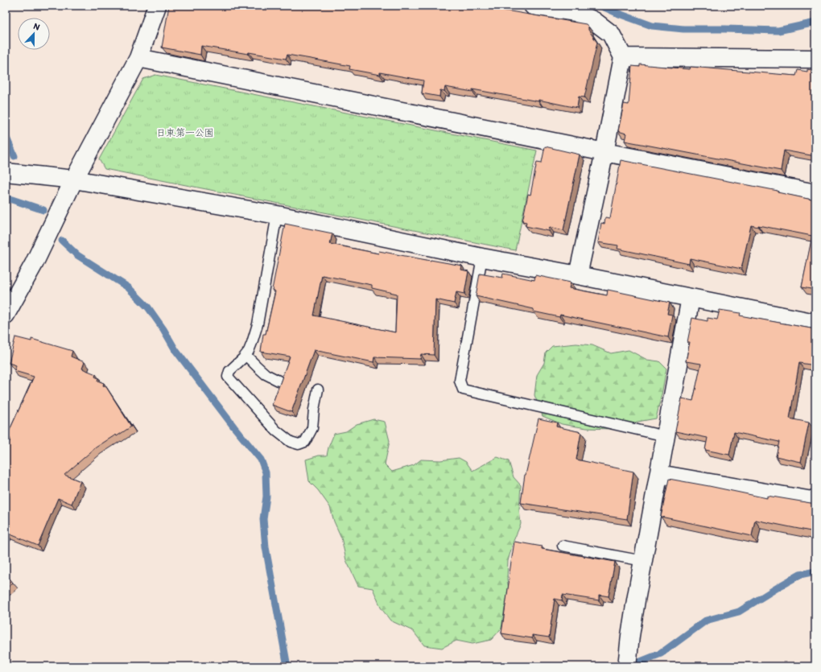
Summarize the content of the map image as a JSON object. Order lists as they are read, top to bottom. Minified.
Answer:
{"parks":["日東第一公園"],"north":"top"}
